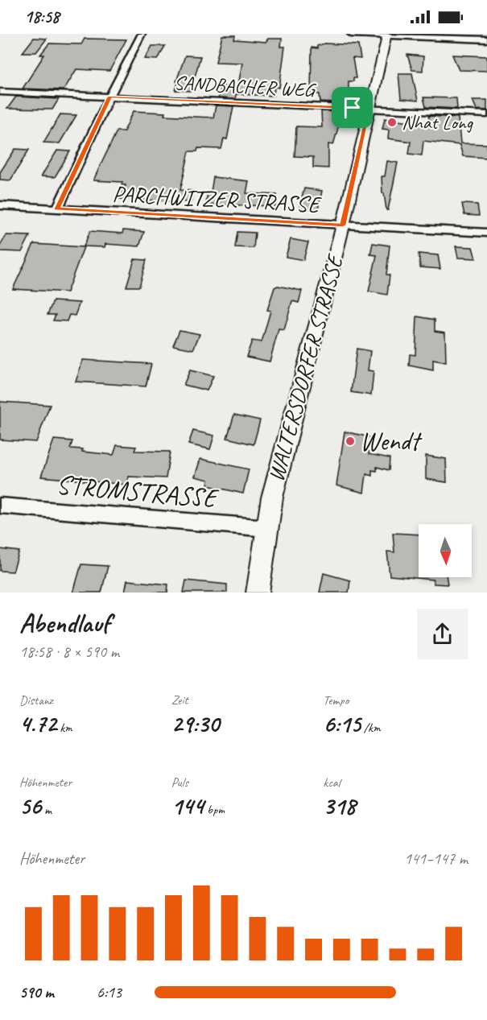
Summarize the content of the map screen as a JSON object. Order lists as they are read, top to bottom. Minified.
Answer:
{"streets":{"street":["SANDBACHER WEG","PARCHWITZER STRASSE","WALTERSDORFER STRASSE","STROMSTRASSE"]},"crossings":[["SANDBACHER WEG","WALTERSDORFER STRASSE"],["PARCHWITZER STRASSE","WALTERSDORFER STRASSE"],["WALTERSDORFER STRASSE","STROMSTRASSE"]],"places":["Nhat Long","Wendt"],"north":"bottom","page":{"status":"18:58","heading":["Abendlauf","18:58 · 8 × 590 m"],"stats":[["Distanz","4.72 km"],["Zeit","29:30"],["Tempo","6:15 /km"],["Höhenmeter","56 m"],["Puls","144 bpm"],["kcal","318"]],"chart":["Höhenmeter","141–147 m"],"list":[{"name":"590 m","note":"6:13"}]}}
